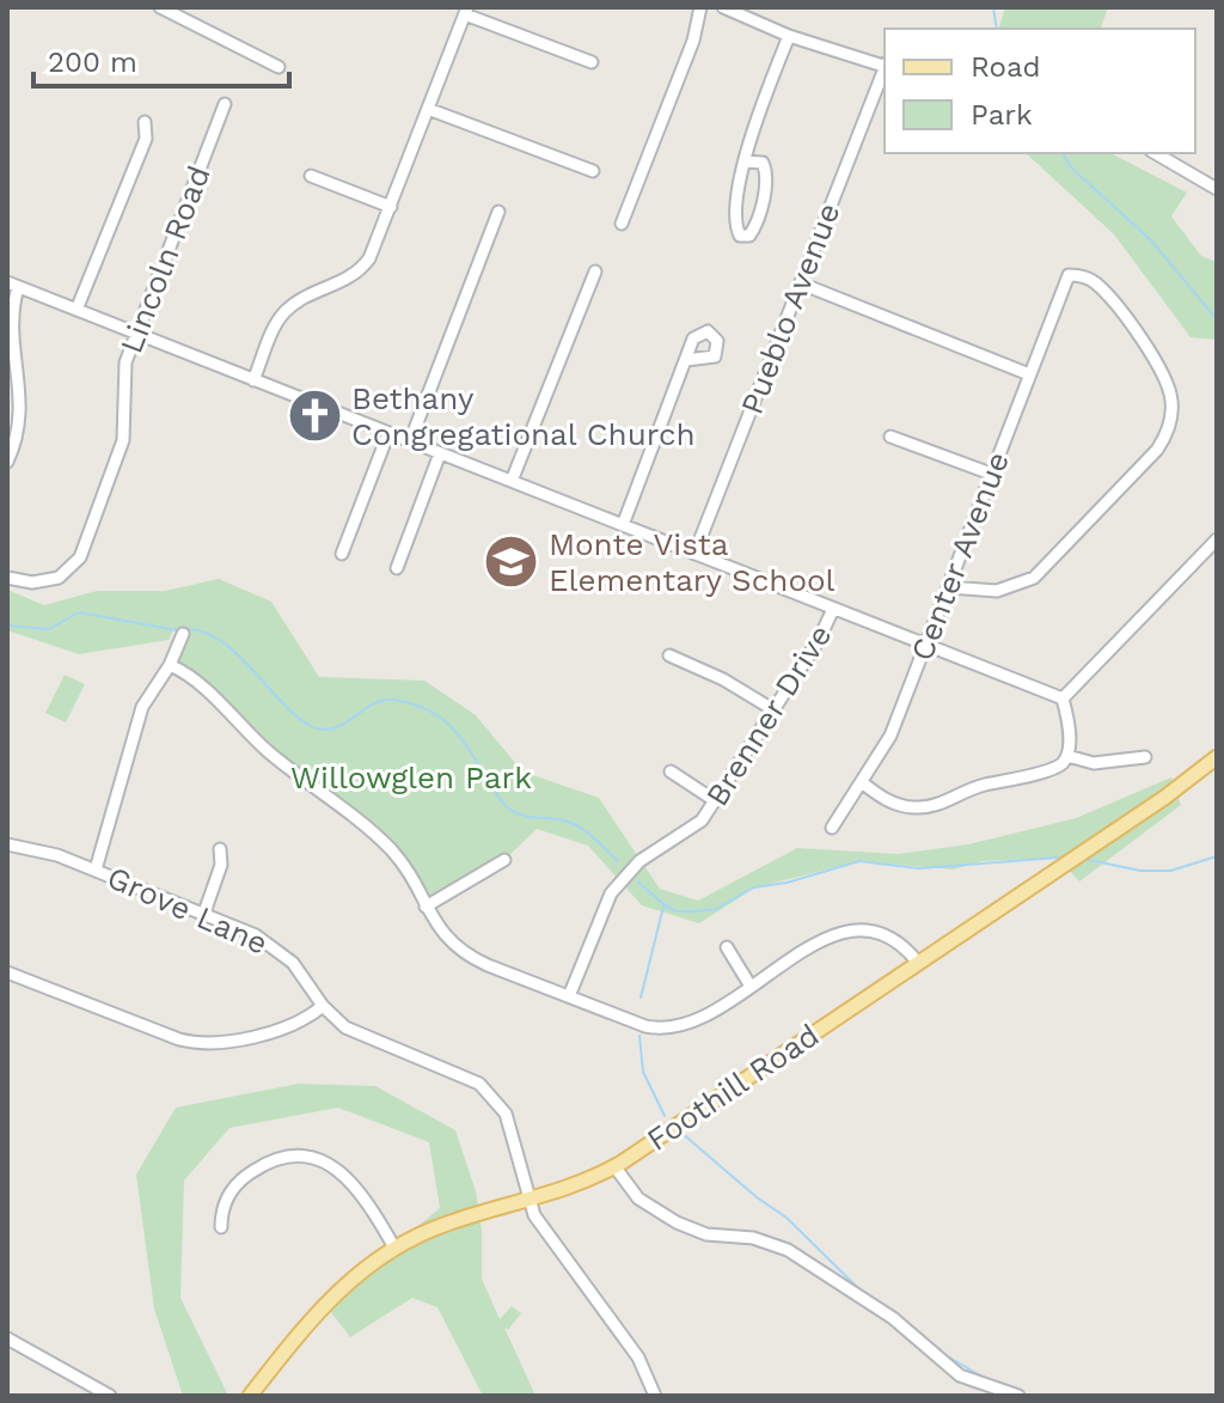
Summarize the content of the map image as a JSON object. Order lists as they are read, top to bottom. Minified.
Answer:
{"streets":{"main road":["Foothill Road"],"street":["Lincoln Road","Pueblo Avenue","Center Avenue","Brenner Drive","Grove Lane"]},"crossings":[["Grove Lane","Foothill Road"]],"parks":["Willowglen Park"],"places":{"church":["Bethany Congregational Church"],"school or university":["Monte Vista Elementary School"]},"legend":["Road","Park"],"scale_bar":"200 m"}
